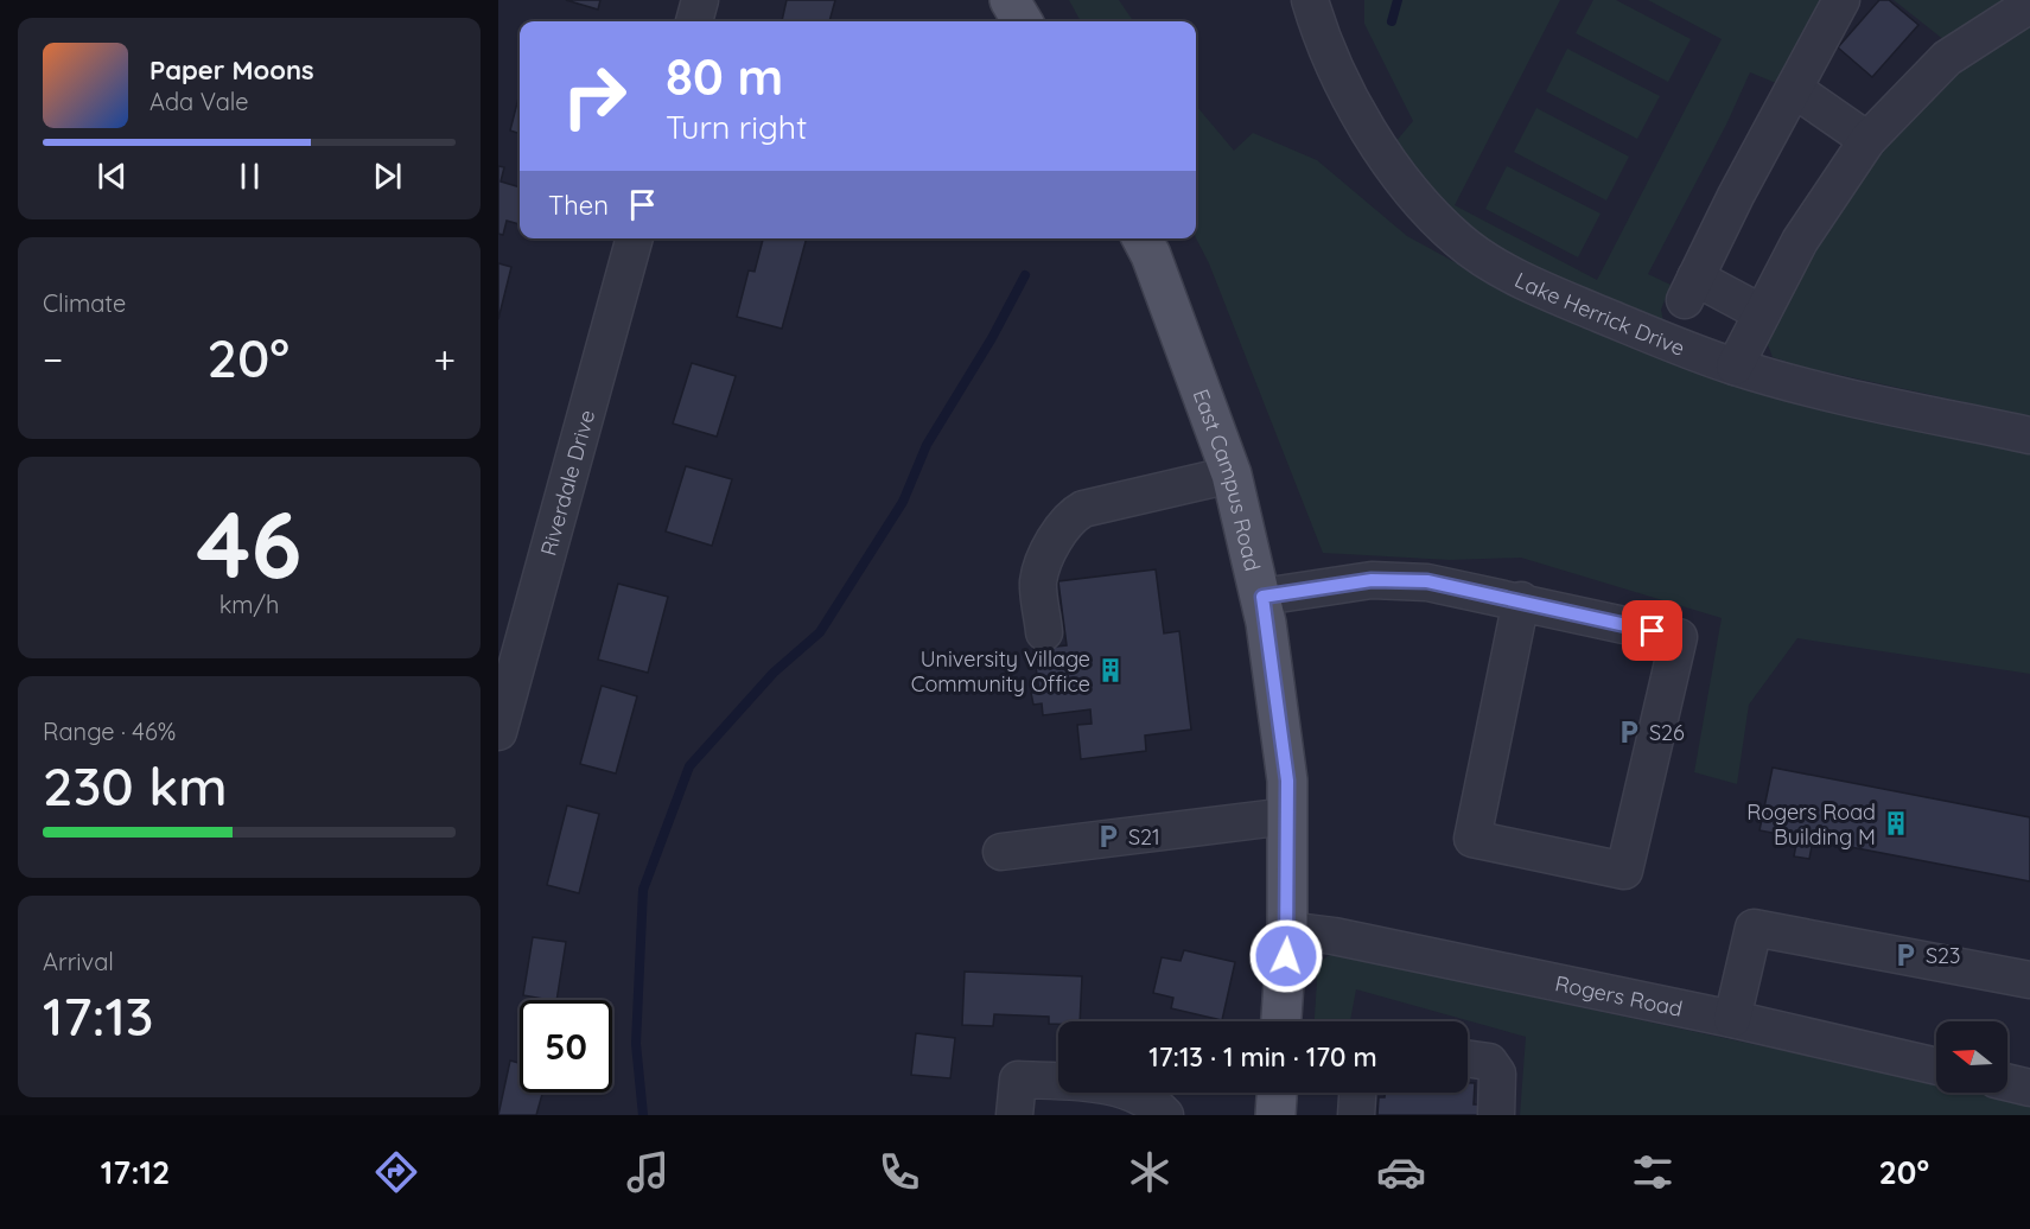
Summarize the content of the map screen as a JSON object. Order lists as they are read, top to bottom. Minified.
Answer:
{"streets":{"main road":["East Campus Road"],"street":["Lake Herrick Drive","Riverdale Drive","Rogers Road"]},"crossings":[["East Campus Road","Rogers Road"]],"places":{"building":["University Village Community Office","Rogers Road Building M"],"parking":["S26","S21","S23"]},"north":"left","page":{"turn":["80 m","Turn right"],"song":["Paper Moons","Ada Vale"],"then":"Then","tile":["Climate",["46","km/h"],["Range · 46%","230 km"],["Arrival","17:13"]],"heat":["−","20°","+"],"limit":"50","trip":"17:13 · 1 min · 170 m","tabs":["17:12","20°"]}}
